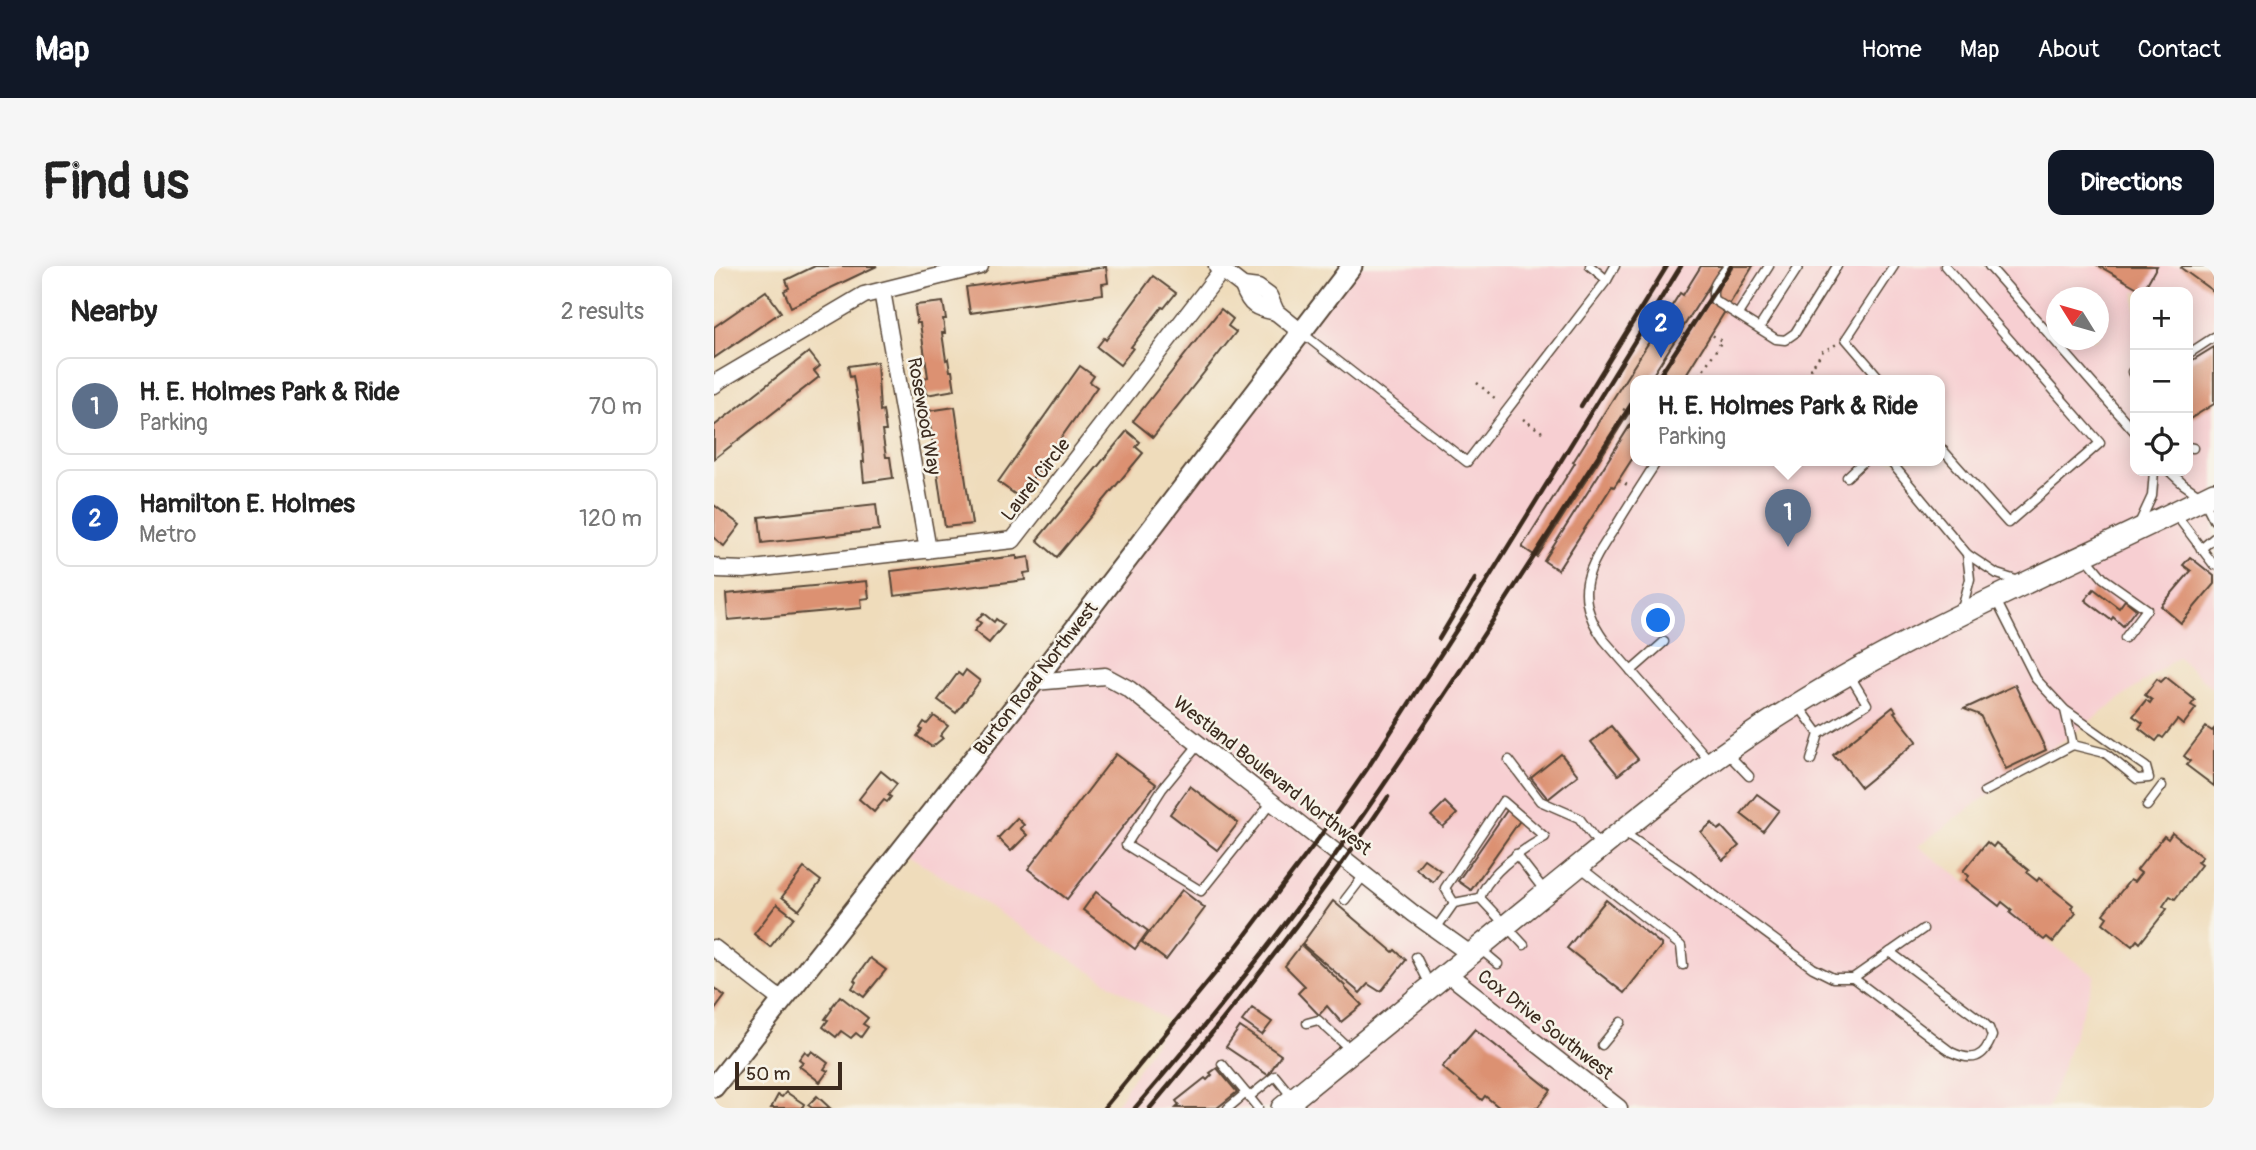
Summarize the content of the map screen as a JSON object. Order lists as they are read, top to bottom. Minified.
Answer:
{"streets":{"street":["Rosewood Way","Laurel Circle","Burton Road Northwest","Westland Boulevard Northwest","Cox Drive Southwest"]},"crossings":[["Rosewood Way","Laurel Circle"],["Laurel Circle","Burton Road Northwest"],["Burton Road Northwest","Westland Boulevard Northwest"]],"scale_bar":"50 m","north":"top left","page":{"header":"Map","nav":["Home","Map","About","Contact"],"buttons":"Directions","title":"Find us","heading":["Nearby","2 results"],"map_buttons":["+","−"],"pins":["2","1"],"list":[{"mark":"1","name":"H. E. Holmes Park & Ride","note":"Parking","value":"70 m"},{"mark":"2","name":"Hamilton E. Holmes","note":"Metro","value":"120 m"}],"popup":["H. E. Holmes Park & Ride","Parking"],"scale":"50 m"}}
